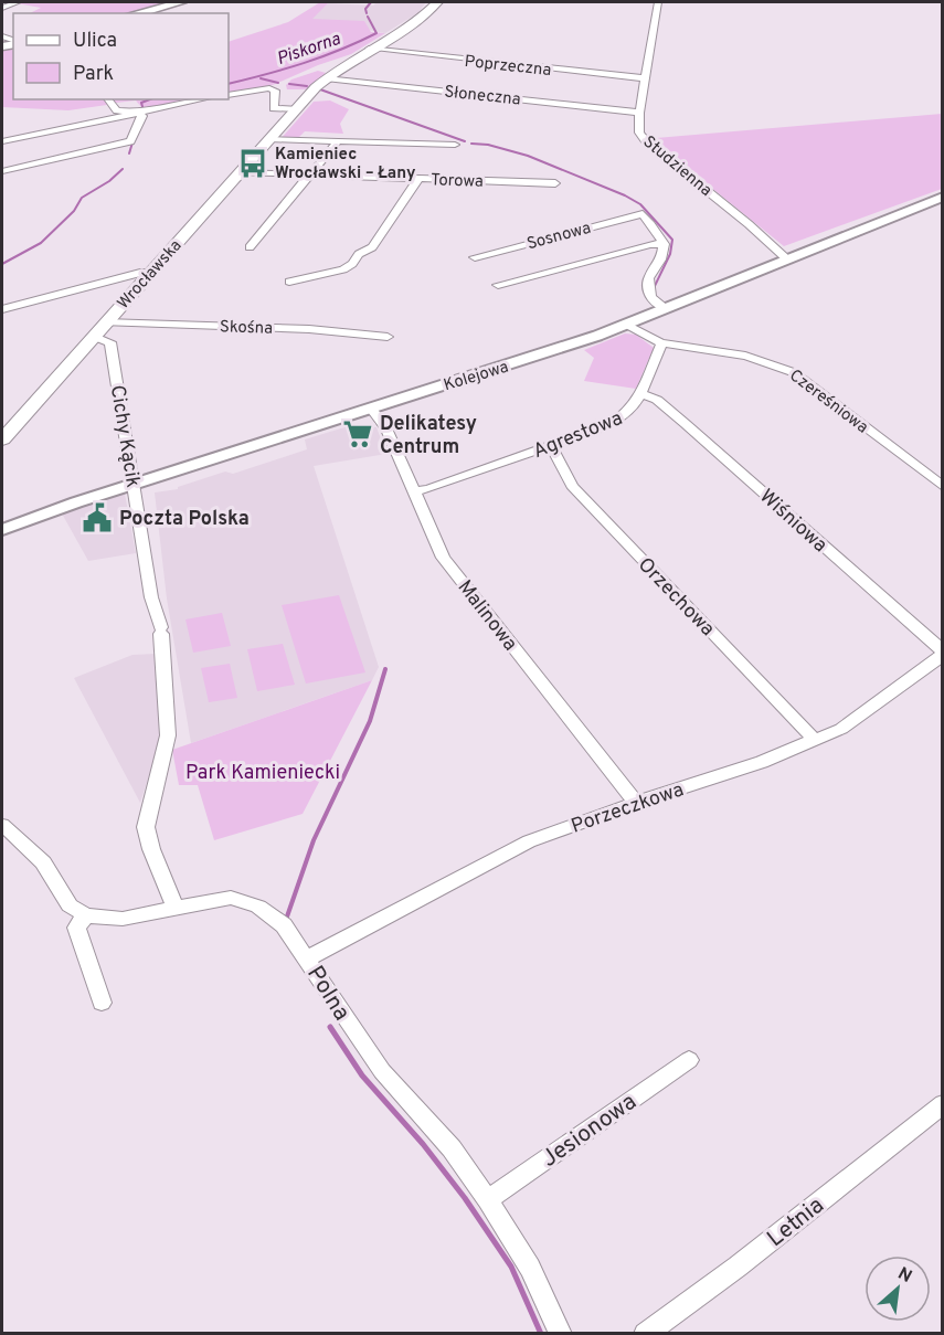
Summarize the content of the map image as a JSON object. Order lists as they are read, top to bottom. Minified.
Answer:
{"streets":{"main road":["Wrocławska"],"street":["Poprzeczna","Słoneczna","Studzienna","Torowa","Sosnowa","Skośna","Kolejowa","Czereśniowa","Agrestowa","Cichy Kącik","Wiśniowa","Orzechowa","Malinowa","Porzeczkowa","Polna","Jesionowa","Letnia"]},"crossings":[["Poprzeczna","Studzienna"],["Poprzeczna","Wrocławska"],["Słoneczna","Studzienna"],["Słoneczna","Wrocławska"],["Studzienna","Kolejowa"],["Torowa","Wrocławska"],["Wrocławska","Skośna"],["Wrocławska","Cichy Kącik"],["Kolejowa","Cichy Kącik"],["Kolejowa","Malinowa"],["Czereśniowa","Agrestowa"],["Agrestowa","Wiśniowa"],["Agrestowa","Orzechowa"],["Agrestowa","Malinowa"],["Cichy Kącik","Polna"],["Wiśniowa","Porzeczkowa"],["Orzechowa","Porzeczkowa"],["Malinowa","Porzeczkowa"],["Porzeczkowa","Polna"],["Polna","Jesionowa"]],"water":["Piskorna"],"parks":["Park Kamieniecki"],"places":{"bus stop":["Kamieniec Wrocławski – Łany"],"supermarket":["Delikatesy Centrum"],"public building":["Poczta Polska"]},"legend":["Ulica","Park"],"north":"top right"}
